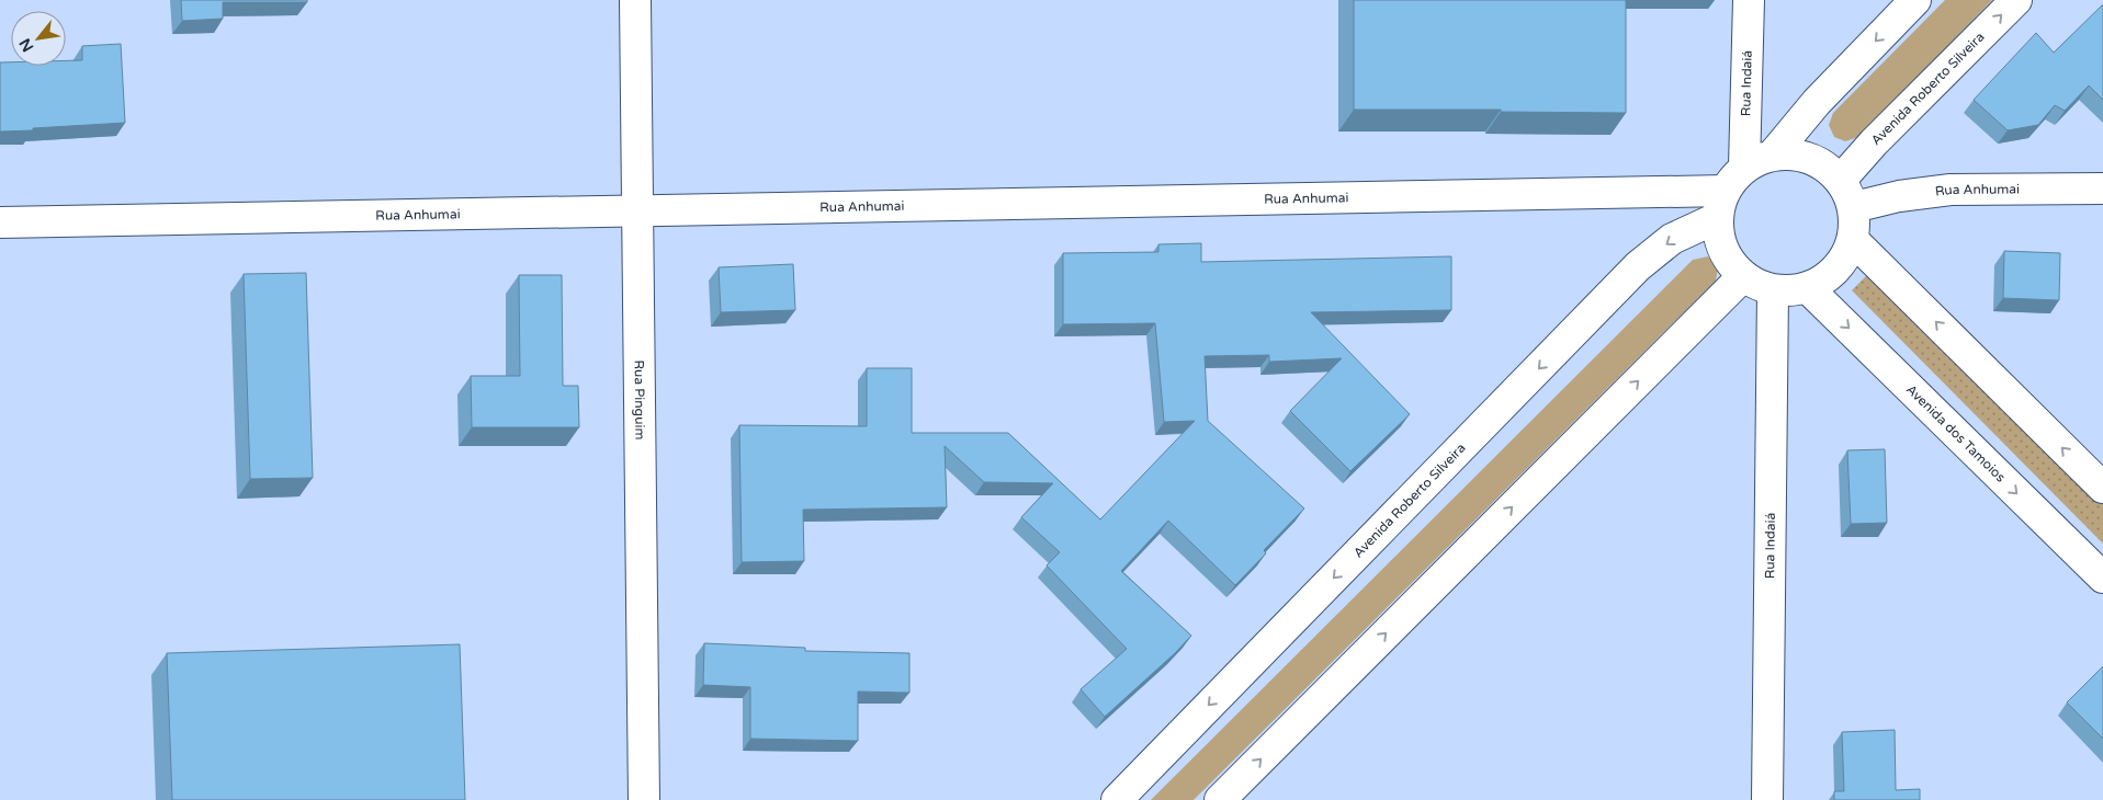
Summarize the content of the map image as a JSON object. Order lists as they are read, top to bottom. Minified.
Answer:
{"streets":{"street":["Rua Indaiá","Avenida Roberto Silveira","Rua Anhumai","Rua Pinguim","Avenida dos Tamoios"]},"crossings":[["Rua Indaiá","Avenida Roberto Silveira"],["Rua Indaiá","Rua Anhumai"],["Rua Indaiá","Avenida dos Tamoios"],["Avenida Roberto Silveira","Rua Anhumai"],["Avenida Roberto Silveira","Avenida dos Tamoios"],["Rua Anhumai","Rua Pinguim"],["Rua Anhumai","Avenida dos Tamoios"]],"north":"bottom left"}
